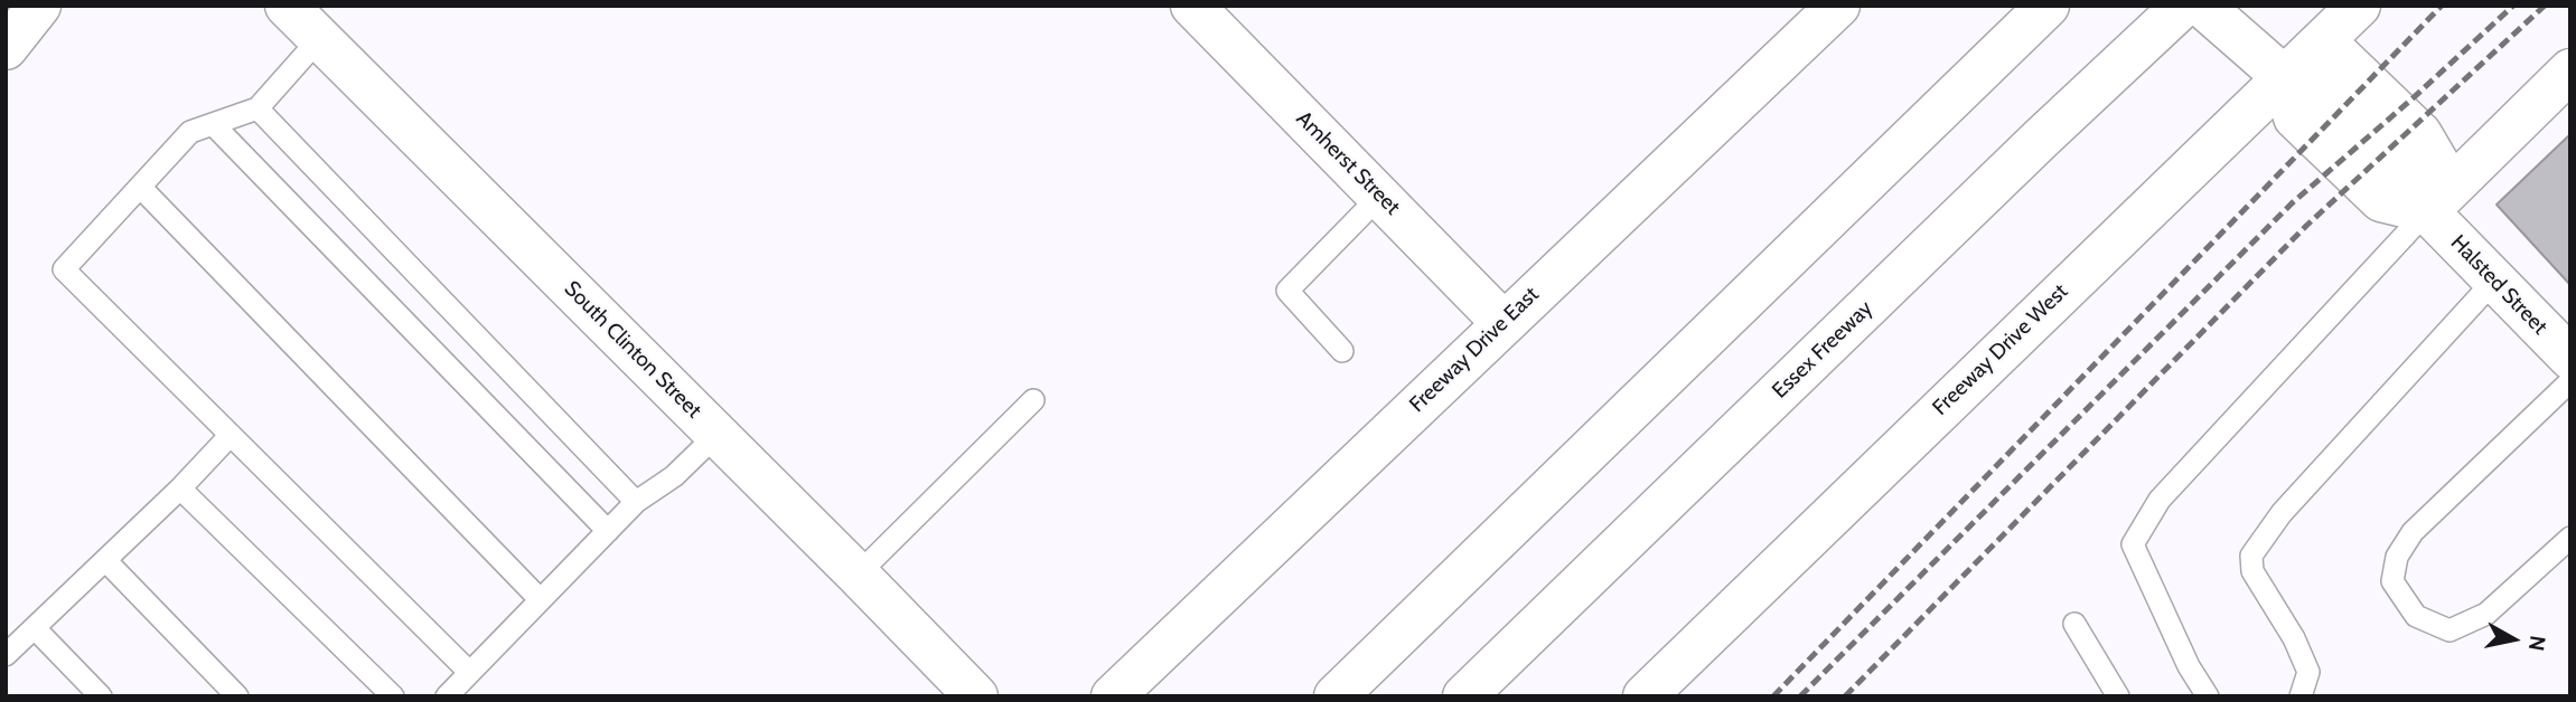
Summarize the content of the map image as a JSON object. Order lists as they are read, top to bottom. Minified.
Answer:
{"streets":{"main road":["Amherst Street","Halsted Street","South Clinton Street","Freeway Drive East","Essex Freeway","Freeway Drive West"]},"crossings":[["Amherst Street","Freeway Drive East"],["Halsted Street","Freeway Drive West"]],"north":"right"}
